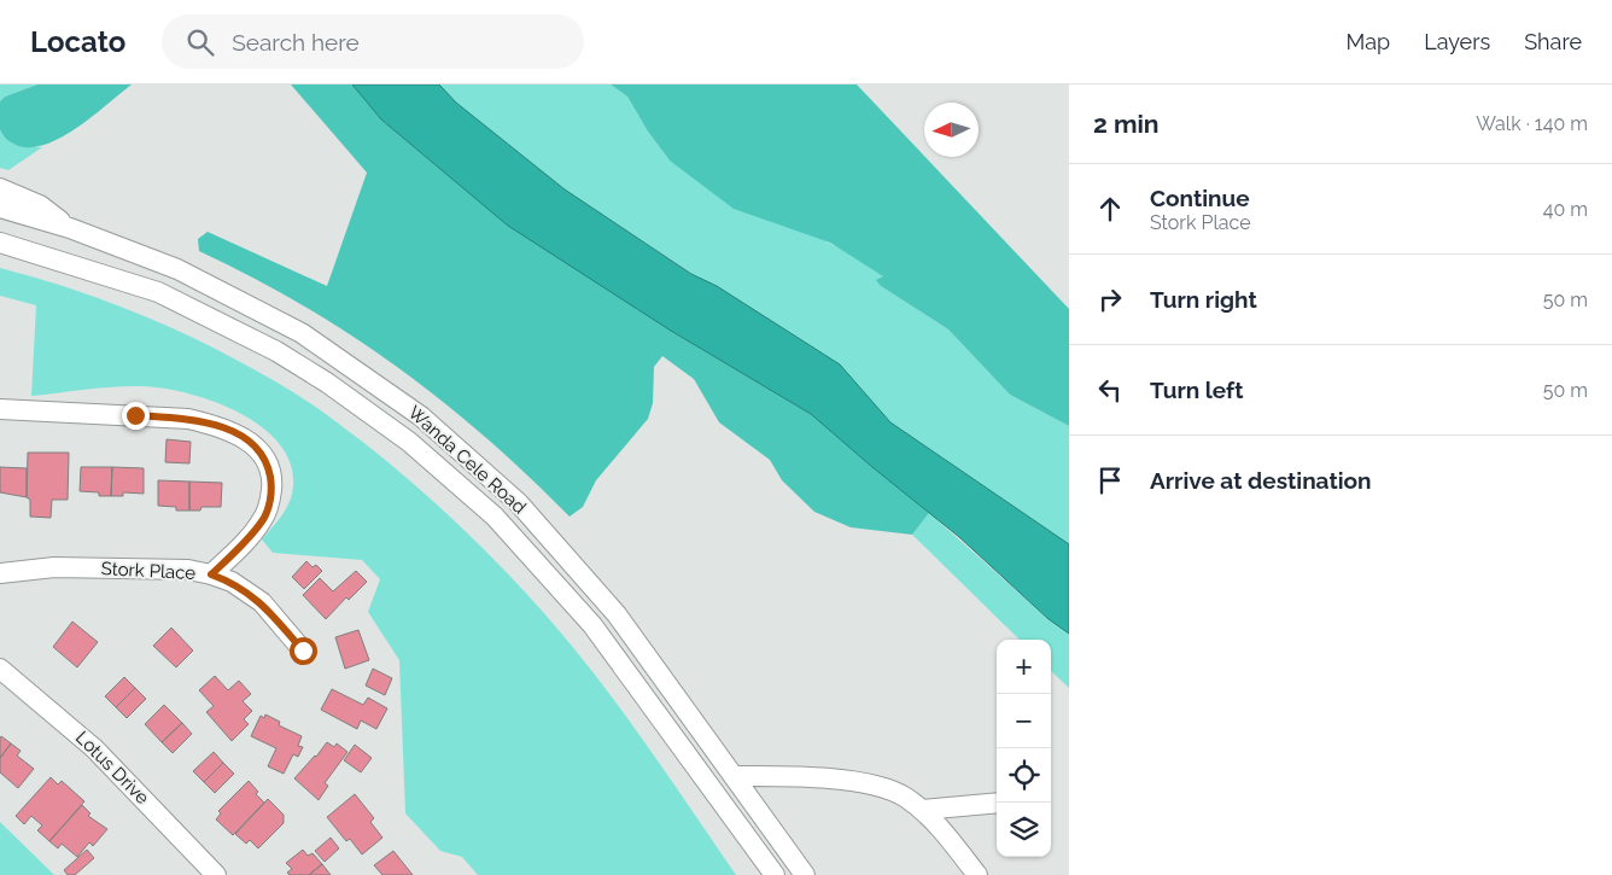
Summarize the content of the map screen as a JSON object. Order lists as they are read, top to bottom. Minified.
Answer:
{"streets":{"street":["Wanda Cele Road","Stork Place","Lotus Drive"]},"north":"left","page":{"header":"Locato","search":"Search here","nav":["Map","Layers","Share"],"heading":["2 min","Walk · 140 m"],"list":[["Continue","Stork Place","40 m"],["Turn right","50 m"],["Turn left","50 m"],"Arrive at destination"],"map_buttons":["+","−"]}}
